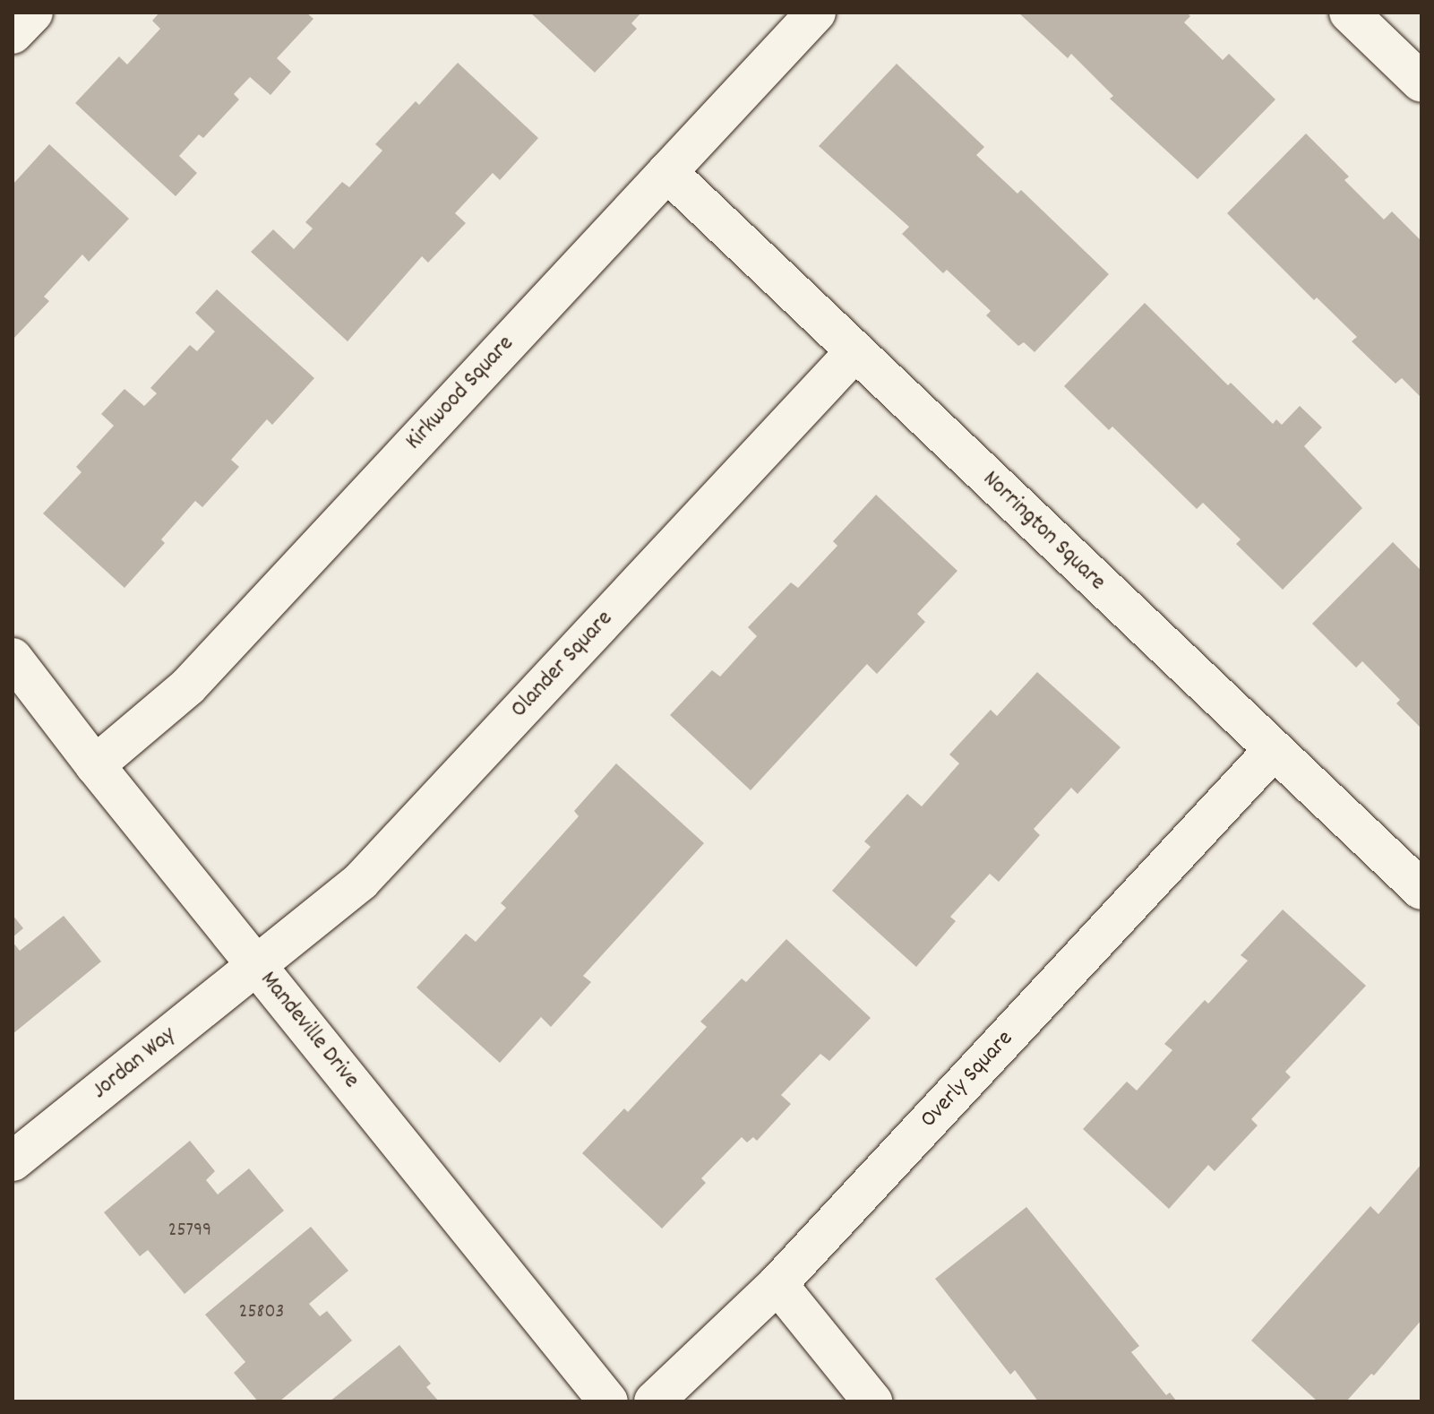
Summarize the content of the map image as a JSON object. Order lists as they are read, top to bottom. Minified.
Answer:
{"streets":{"street":["Kirkwood Square","Norrington Square","Olander Square","Mandeville Drive","Jordan Way","Overly Square"]},"crossings":[["Kirkwood Square","Norrington Square"],["Kirkwood Square","Mandeville Drive"],["Norrington Square","Olander Square"],["Norrington Square","Overly Square"],["Olander Square","Mandeville Drive"],["Olander Square","Jordan Way"],["Mandeville Drive","Jordan Way"]],"house_numbers":["25799","25803"]}
